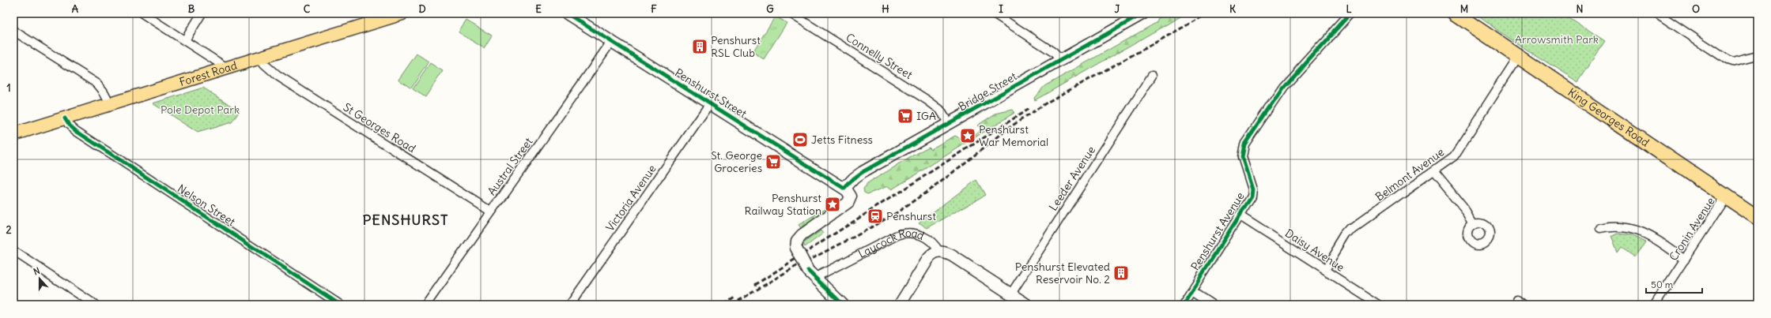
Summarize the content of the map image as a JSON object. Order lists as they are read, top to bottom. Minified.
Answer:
{"streets":{"highway":["King Georges Road"],"main road":["Forest Road","Bridge Street","Penshurst Street","Laycock Road"],"street":["Connelly Street","St Georges Road","Austral Street","Belmont Avenue","Leeder Avenue","Victoria Avenue","Nelson Street","Cronin Avenue","Penshurst Avenue","Daisy Avenue"]},"crossings":[["Connelly Street","Bridge Street"],["Forest Road","St Georges Road"],["Forest Road","Nelson Street"],["Bridge Street","Penshurst Street"],["Penshurst Street","Austral Street"],["Penshurst Street","Victoria Avenue"],["King Georges Road","Belmont Avenue"],["King Georges Road","Cronin Avenue"],["St Georges Road","Austral Street"],["Belmont Avenue","Daisy Avenue"],["Leeder Avenue","Laycock Road"],["Penshurst Avenue","Daisy Avenue"]],"districts":["PENSHURST"],"parks":["Arrowsmith Park","Pole Depot Park"],"places":{"building":["Penshurst RSL Club","Penshurst Elevated Reservoir No. 2"],"supermarket":["IGA","St. George Groceries"],"place":["Penshurst War Memorial","Penshurst Railway Station"],"sports":["Jetts Fitness"],"station":["Penshurst"]},"scale_bar":"50 m","north":"top","grid":{"columns":["A","B","C","D","E","F","G","H","I","J","K","L","M","N","O"],"rows":["1","2"]}}
